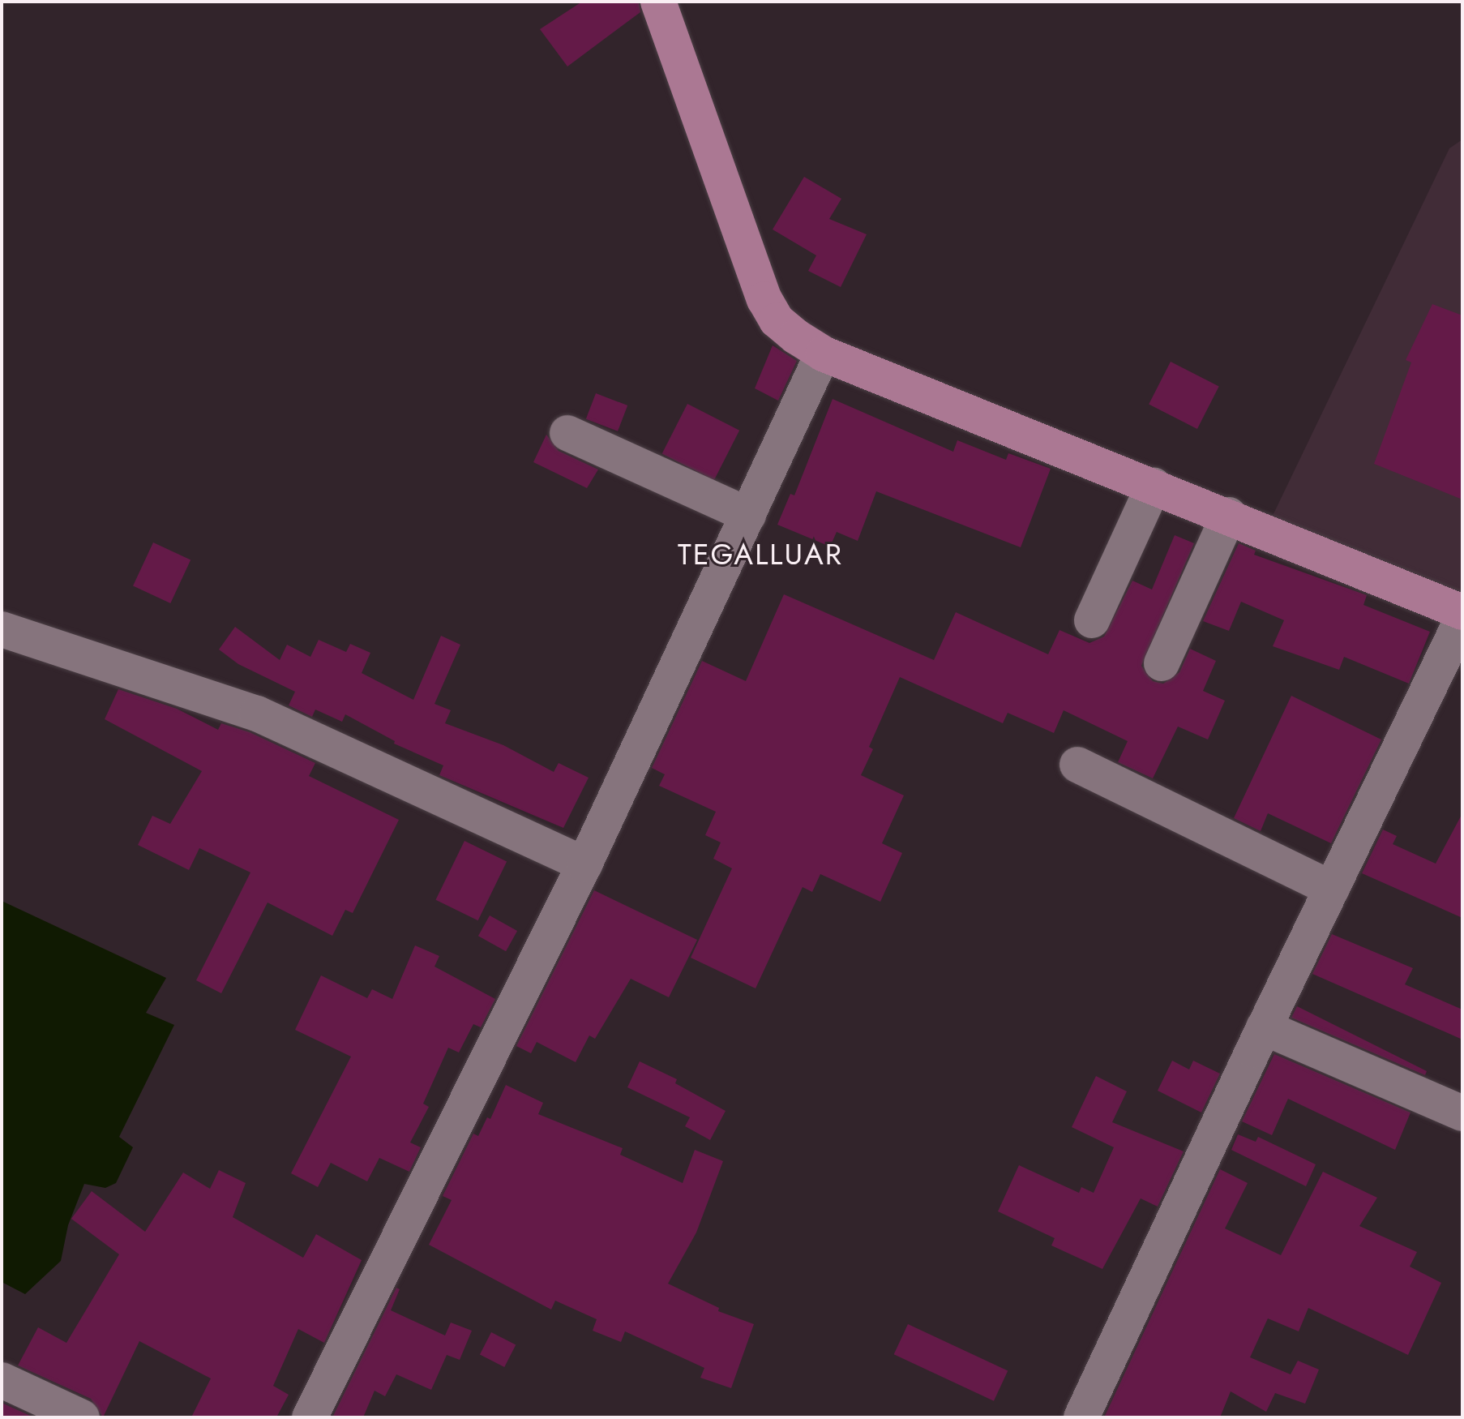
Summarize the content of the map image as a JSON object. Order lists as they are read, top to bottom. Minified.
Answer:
{"districts":["TEGALLUAR"]}
